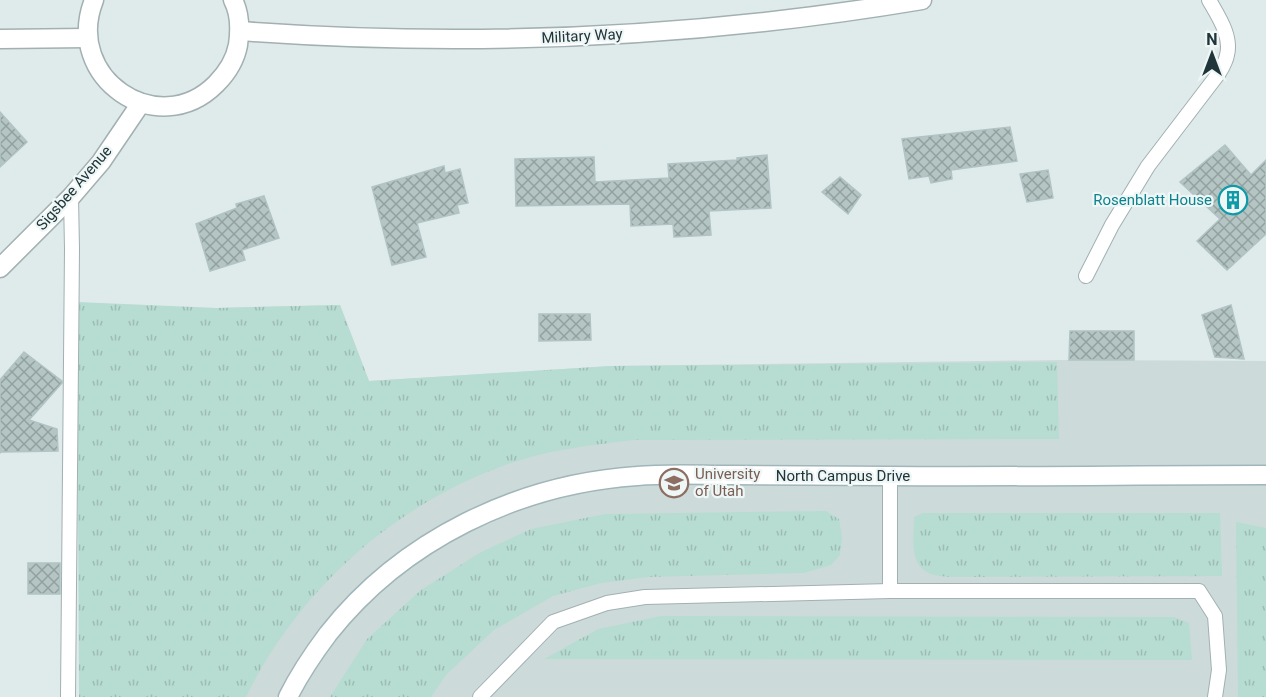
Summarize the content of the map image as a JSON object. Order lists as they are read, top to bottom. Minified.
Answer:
{"streets":{"street":["Military Way","Sigsbee Avenue","North Campus Drive"]},"places":{"building":["Rosenblatt House"],"school or university":["University of Utah"]},"north":"top"}
